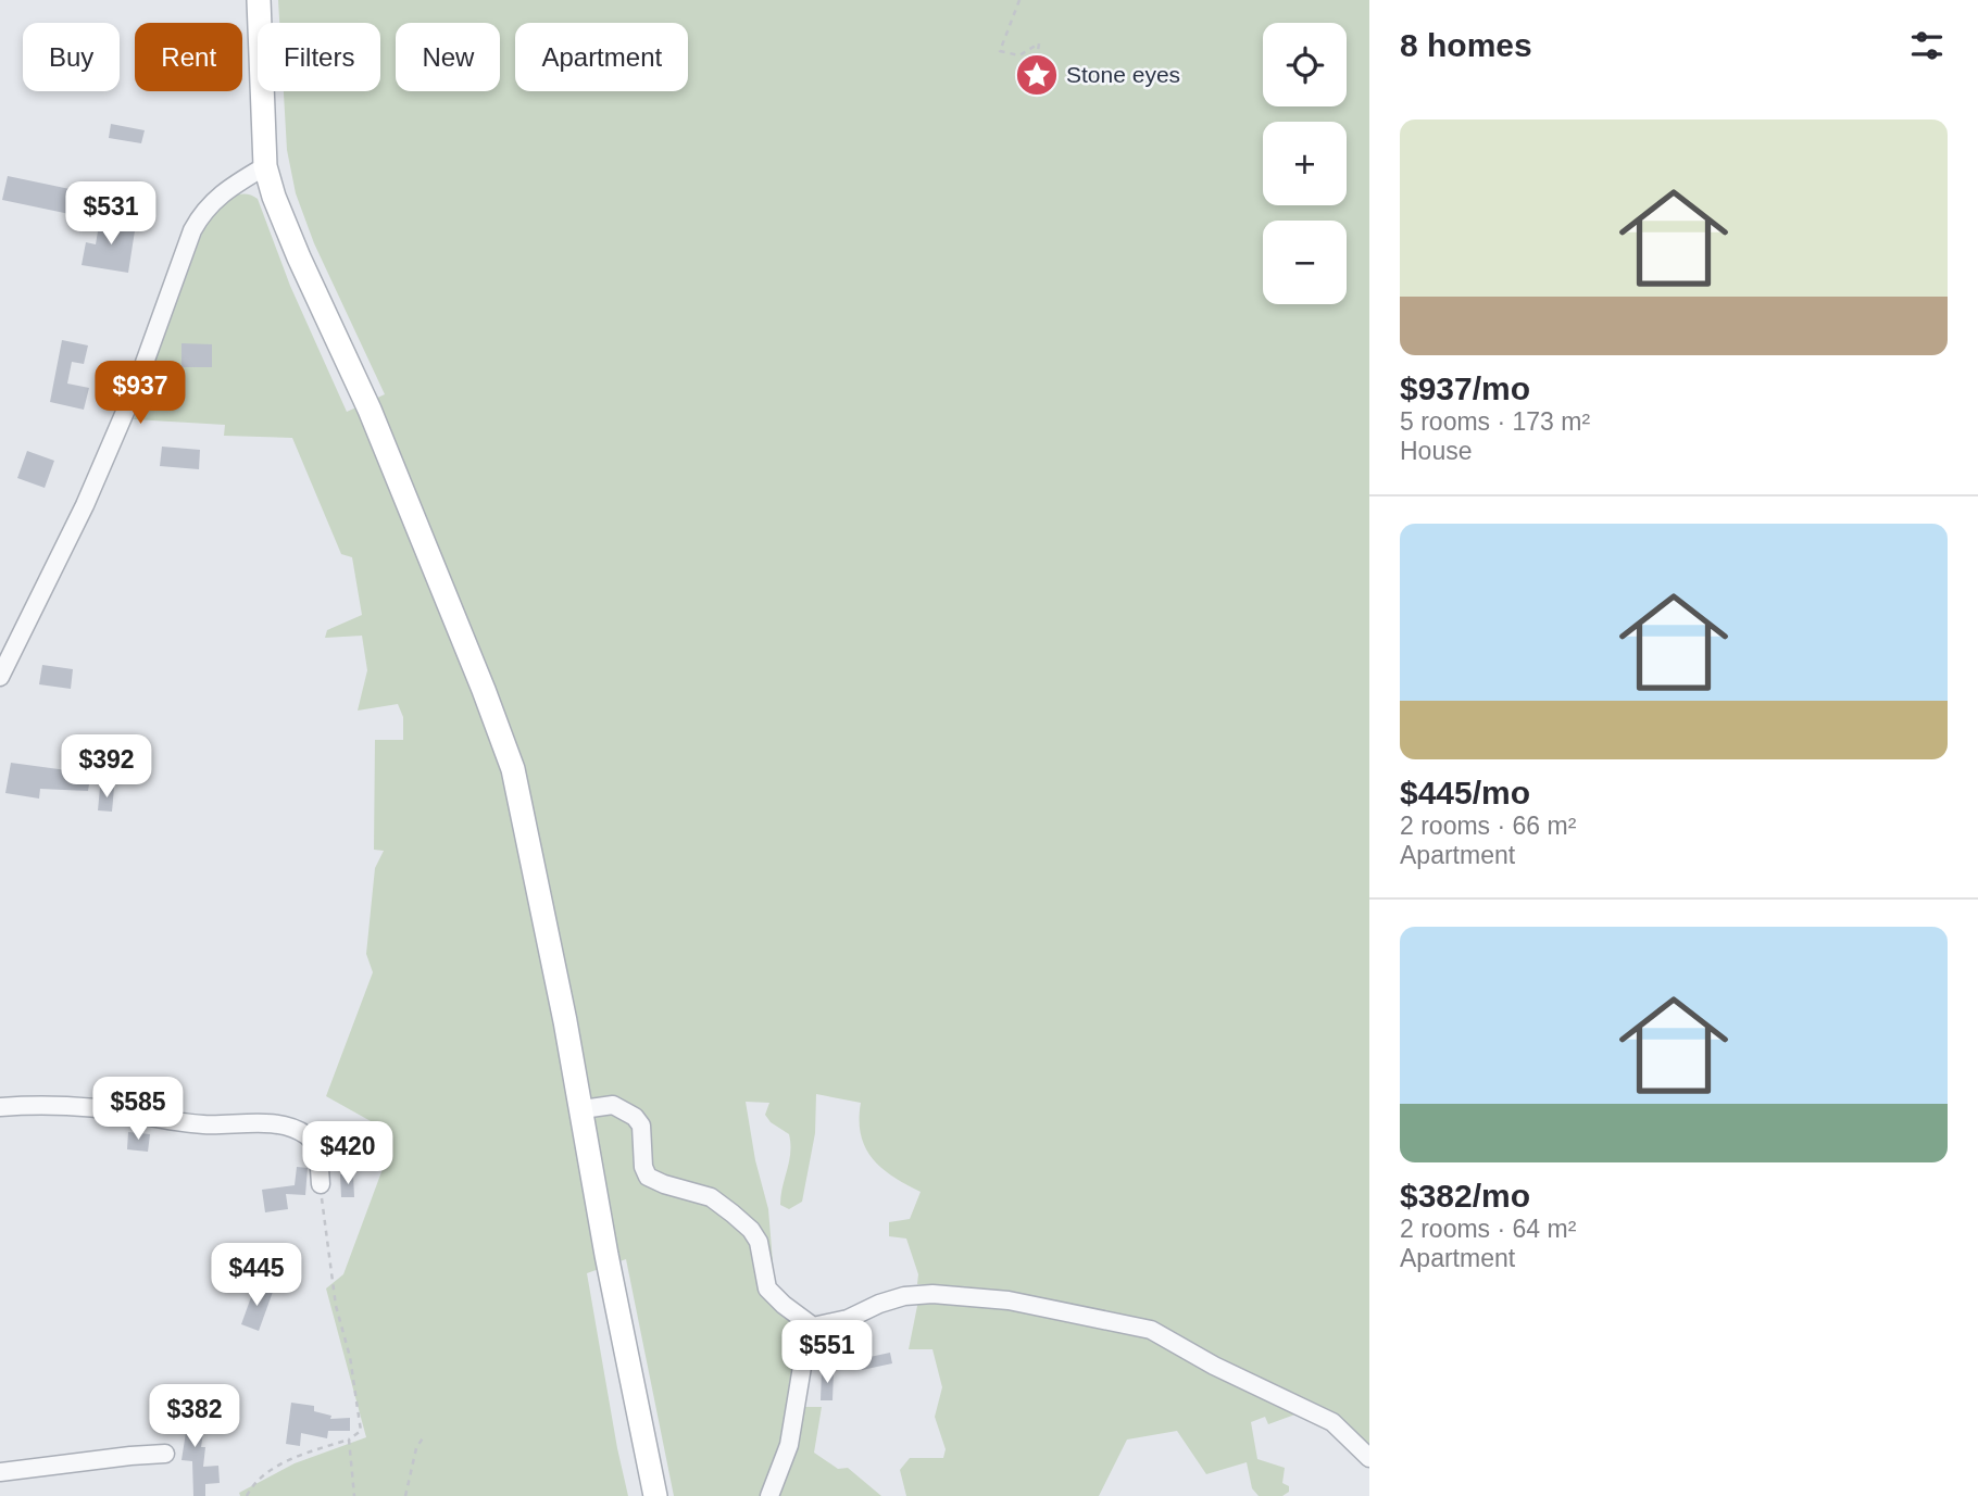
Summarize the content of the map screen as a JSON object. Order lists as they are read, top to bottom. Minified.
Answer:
{"places":{"place":["Stone eyes"]},"page":{"heading":"8 homes","map_buttons":["+","−"],"chip":["Buy","Rent","Filters","New","Apartment"],"list":[{"name":"$937/mo","note":"5 rooms · 173 m² · House"},{"name":"$445/mo","note":"2 rooms · 66 m² · Apartment"},{"name":"$382/mo","note":"2 rooms · 64 m² · Apartment"}],"price":["$531","$937","$392","$585","$420","$445","$551","$382"]}}
